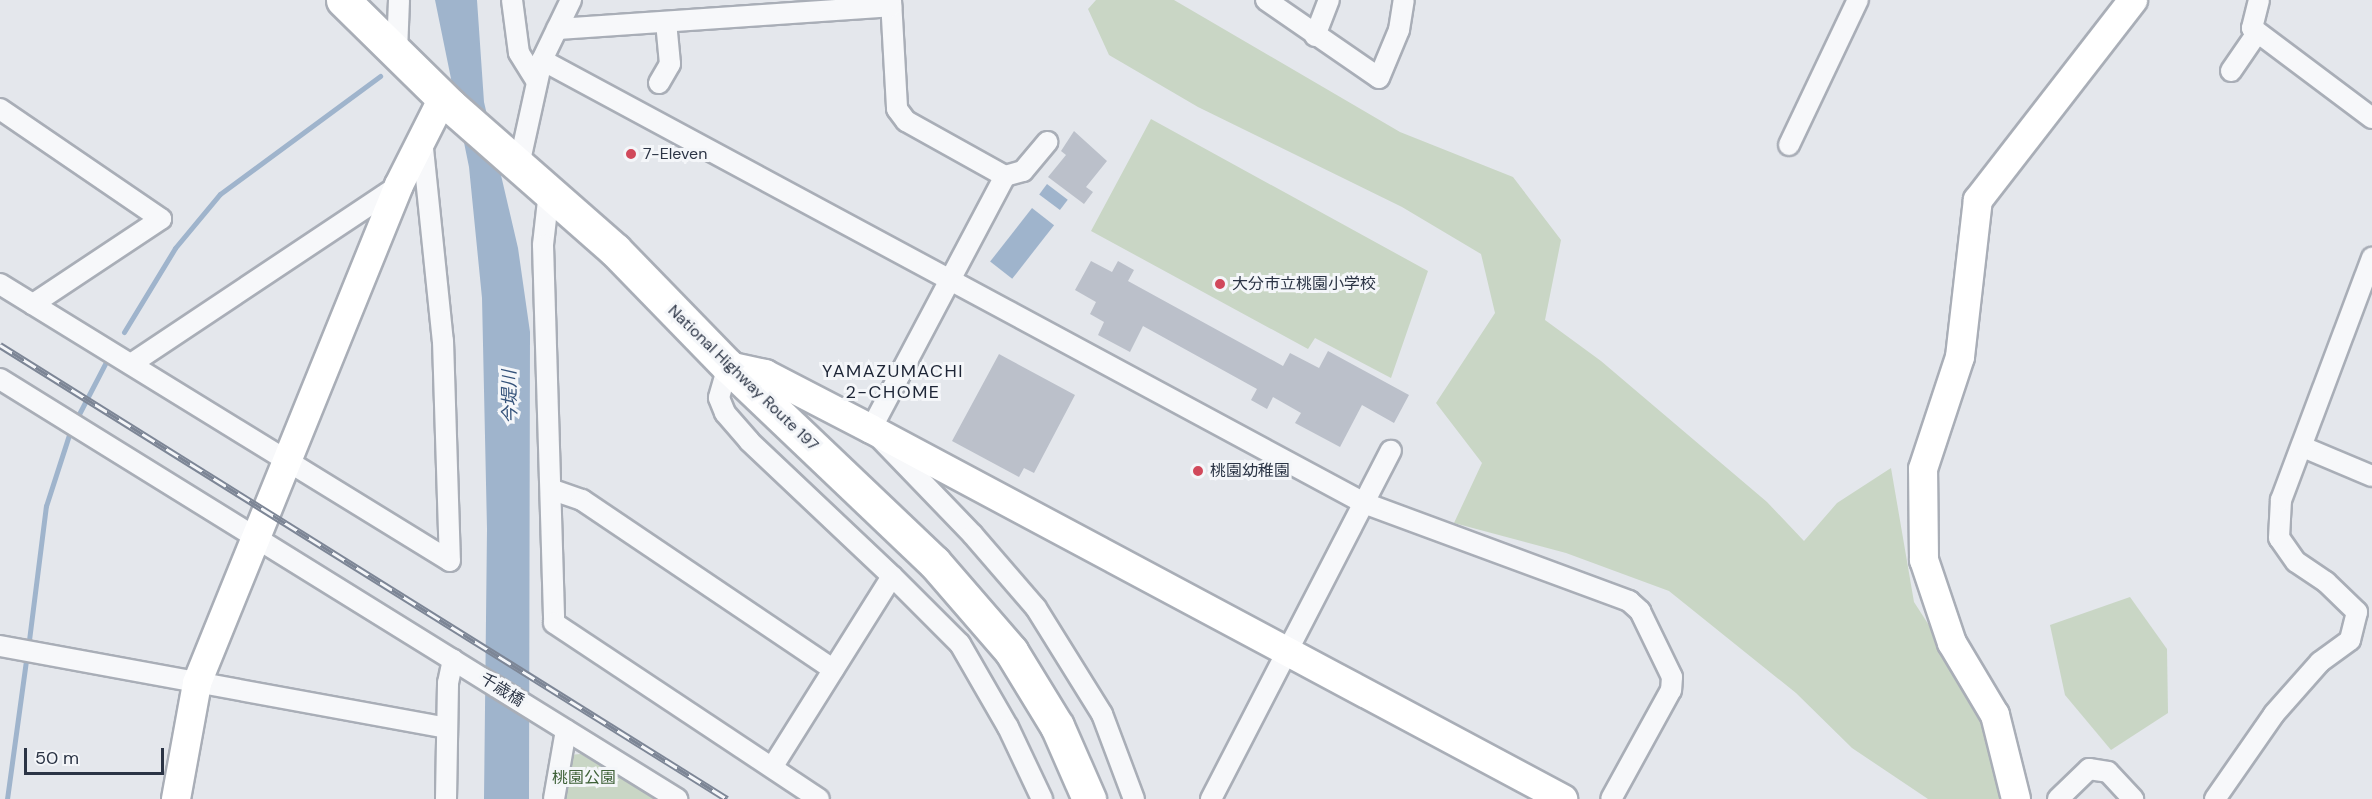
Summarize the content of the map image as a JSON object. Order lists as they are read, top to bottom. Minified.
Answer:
{"streets":{"highway":["National Highway Route 197"],"street":["千歳橋"]},"districts":["YAMAZUMACHI 2-CHOME"],"water":["今堤川"],"parks":["桃園公園"],"places":["7-Eleven","大分市立桃園小学校","桃園幼稚園"],"scale_bar":"50 m"}
